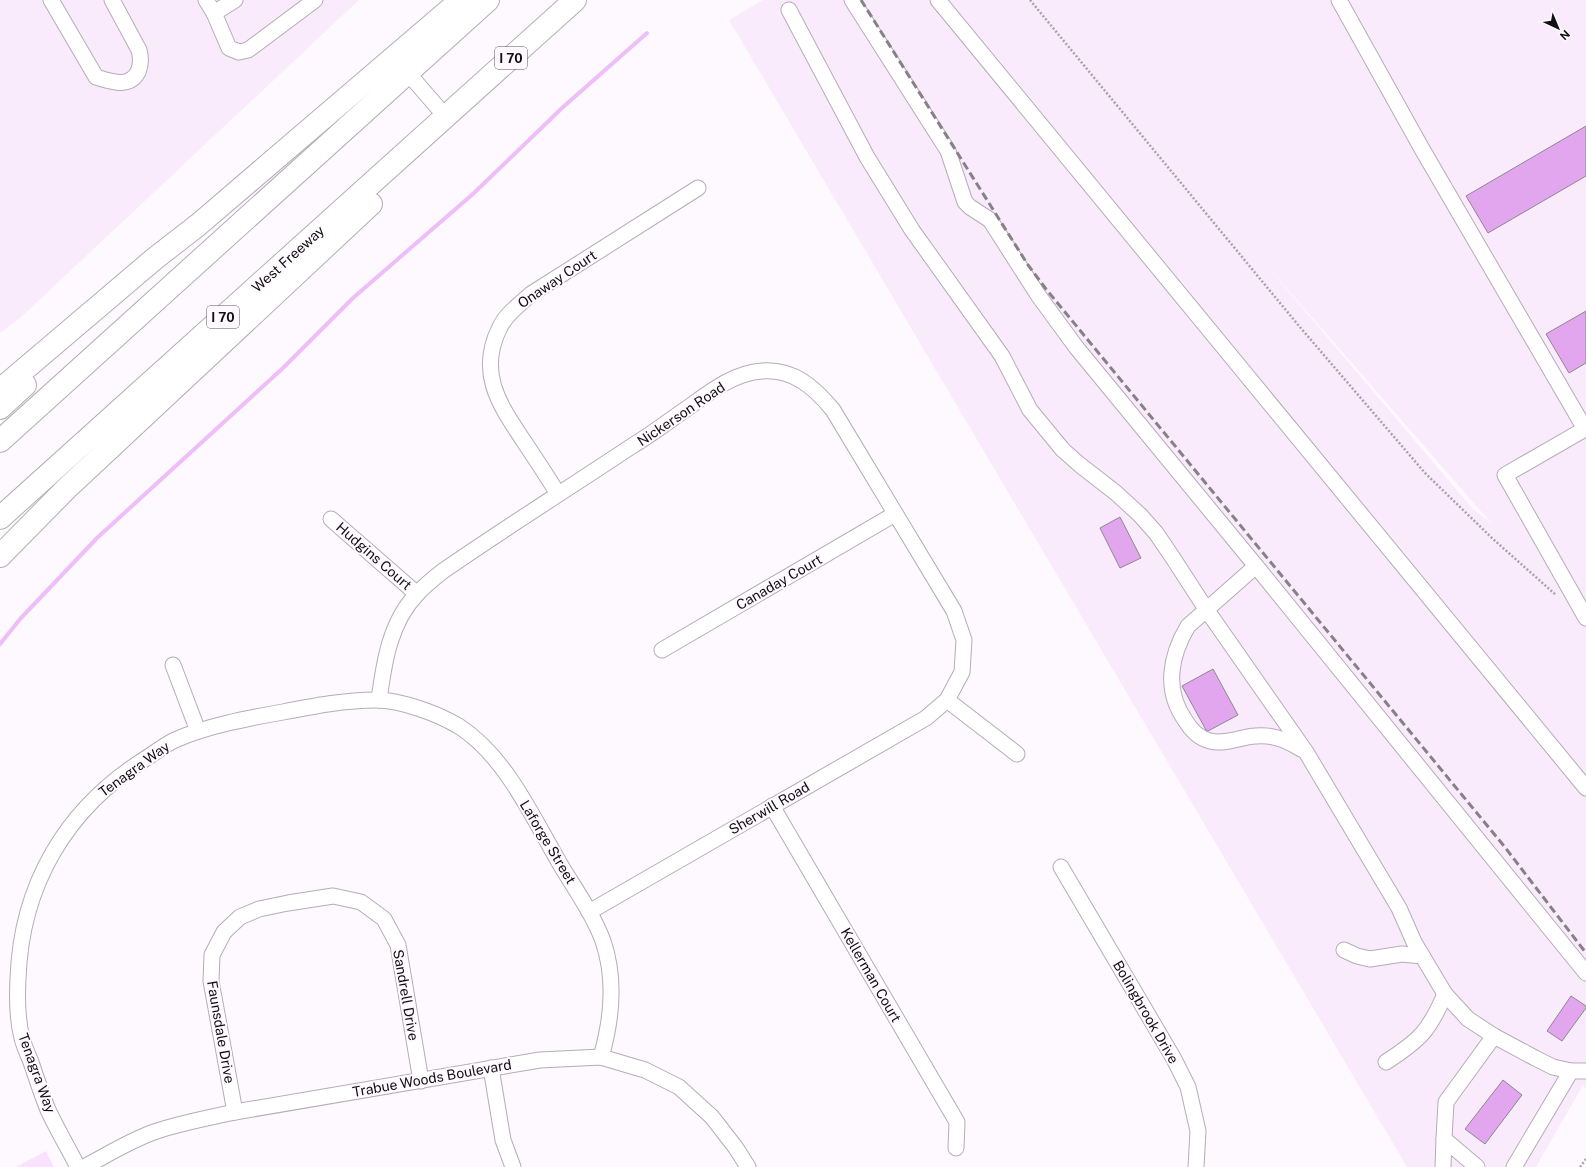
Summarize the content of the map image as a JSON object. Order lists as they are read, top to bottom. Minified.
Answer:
{"streets":{"highway":["I 70","West Freeway"],"street":["Onaway Court","Nickerson Road","Hudgins Court","Canaday Court","Tenagra Way","Sherwill Road","Laforge Street","Kellerman Court","Sandrell Drive","Bolingbrook Drive","Faunsdale Drive","Trabue Woods Boulevard"]},"crossings":[["Onaway Court","Nickerson Road"],["Nickerson Road","Hudgins Court"],["Nickerson Road","Canaday Court"],["Nickerson Road","Tenagra Way"],["Nickerson Road","Sherwill Road"],["Nickerson Road","Laforge Street"],["Tenagra Way","Laforge Street"],["Sherwill Road","Laforge Street"],["Sherwill Road","Kellerman Court"],["Laforge Street","Trabue Woods Boulevard"],["Sandrell Drive","Faunsdale Drive"],["Sandrell Drive","Trabue Woods Boulevard"],["Faunsdale Drive","Trabue Woods Boulevard"]],"north":"bottom right"}
